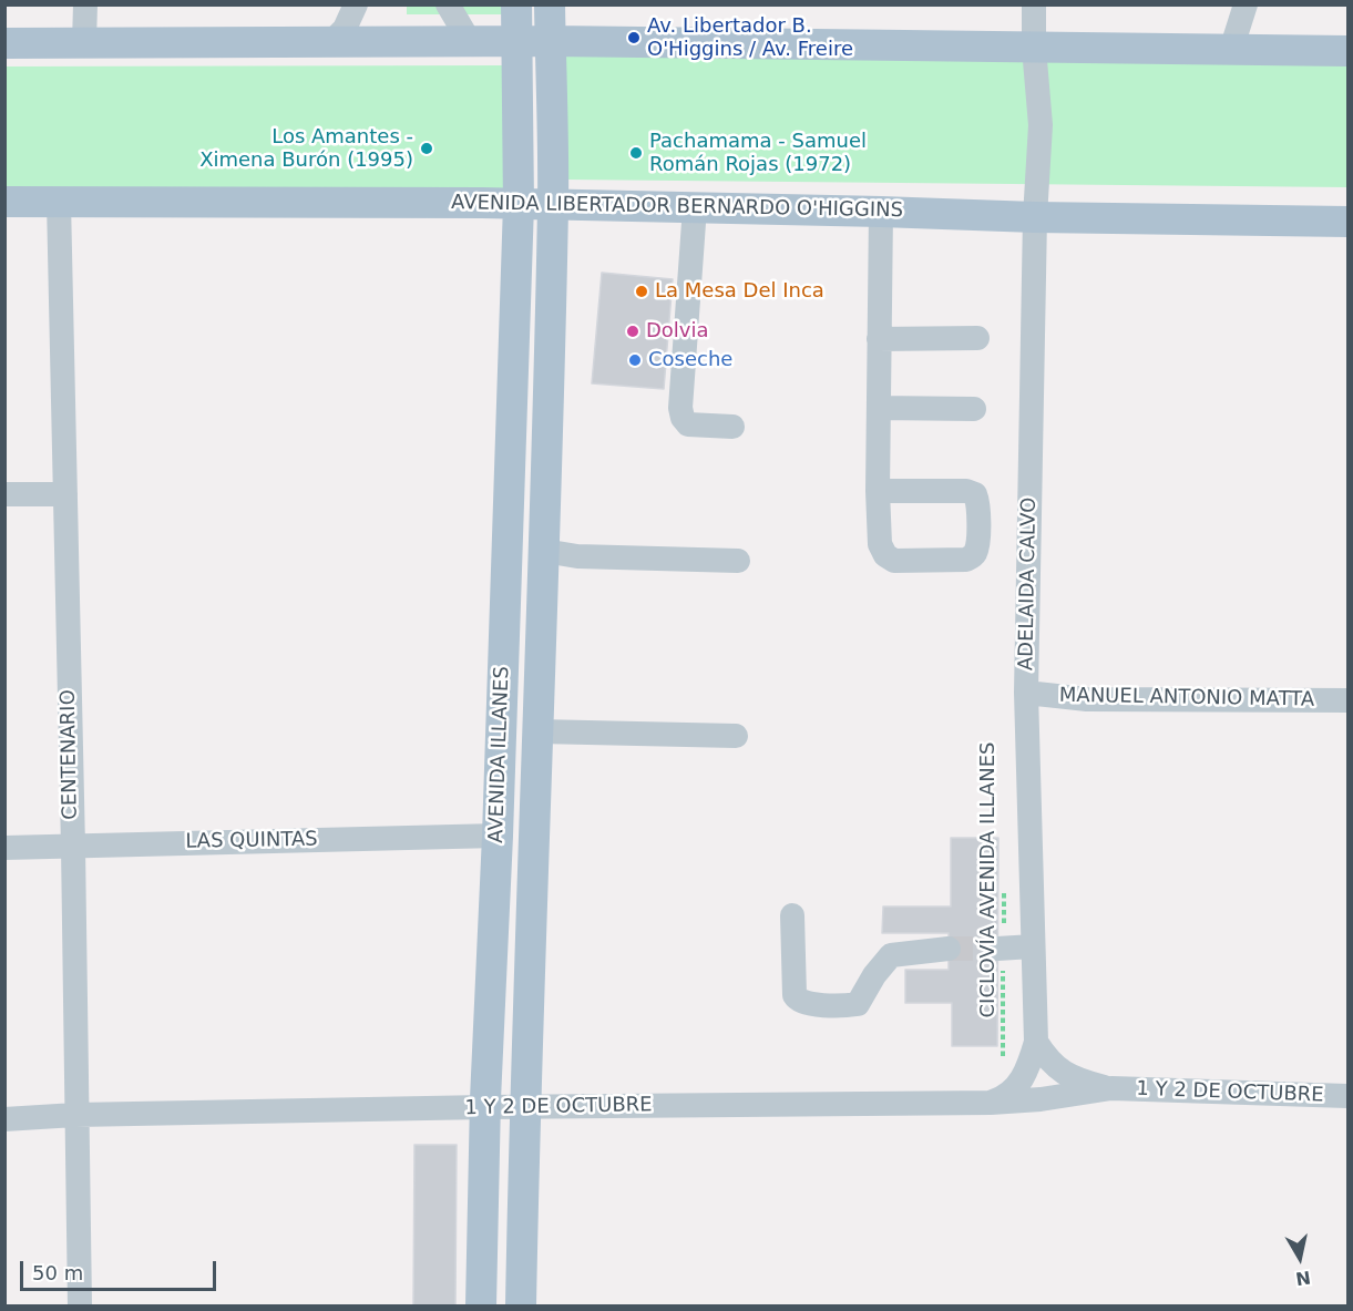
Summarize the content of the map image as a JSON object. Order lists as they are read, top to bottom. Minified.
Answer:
{"streets":{"main road":["AVENIDA LIBERTADOR BERNARDO O'HIGGINS","AVENIDA ILLANES"],"street":["ADELAIDA CALVO","MANUEL ANTONIO MATTA","CENTENARIO","LAS QUINTAS","1 Y 2 DE OCTUBRE"],"path":["CICLOVÍA AVENIDA ILLANES"]},"crossings":[["AVENIDA LIBERTADOR BERNARDO O'HIGGINS","ADELAIDA CALVO"],["AVENIDA LIBERTADOR BERNARDO O'HIGGINS","CENTENARIO"],["AVENIDA LIBERTADOR BERNARDO O'HIGGINS","AVENIDA ILLANES"],["ADELAIDA CALVO","MANUEL ANTONIO MATTA"],["ADELAIDA CALVO","1 Y 2 DE OCTUBRE"],["CENTENARIO","LAS QUINTAS"],["CENTENARIO","1 Y 2 DE OCTUBRE"],["AVENIDA ILLANES","LAS QUINTAS"],["AVENIDA ILLANES","1 Y 2 DE OCTUBRE"]],"places":["Av. Libertador B. O'Higgins / Av. Freire","Los Amantes - Ximena Burón (1995)","Pachamama - Samuel Román Rojas (1972)","La Mesa Del Inca","Dolvia","Coseche"],"scale_bar":"50 m","north":"bottom"}
